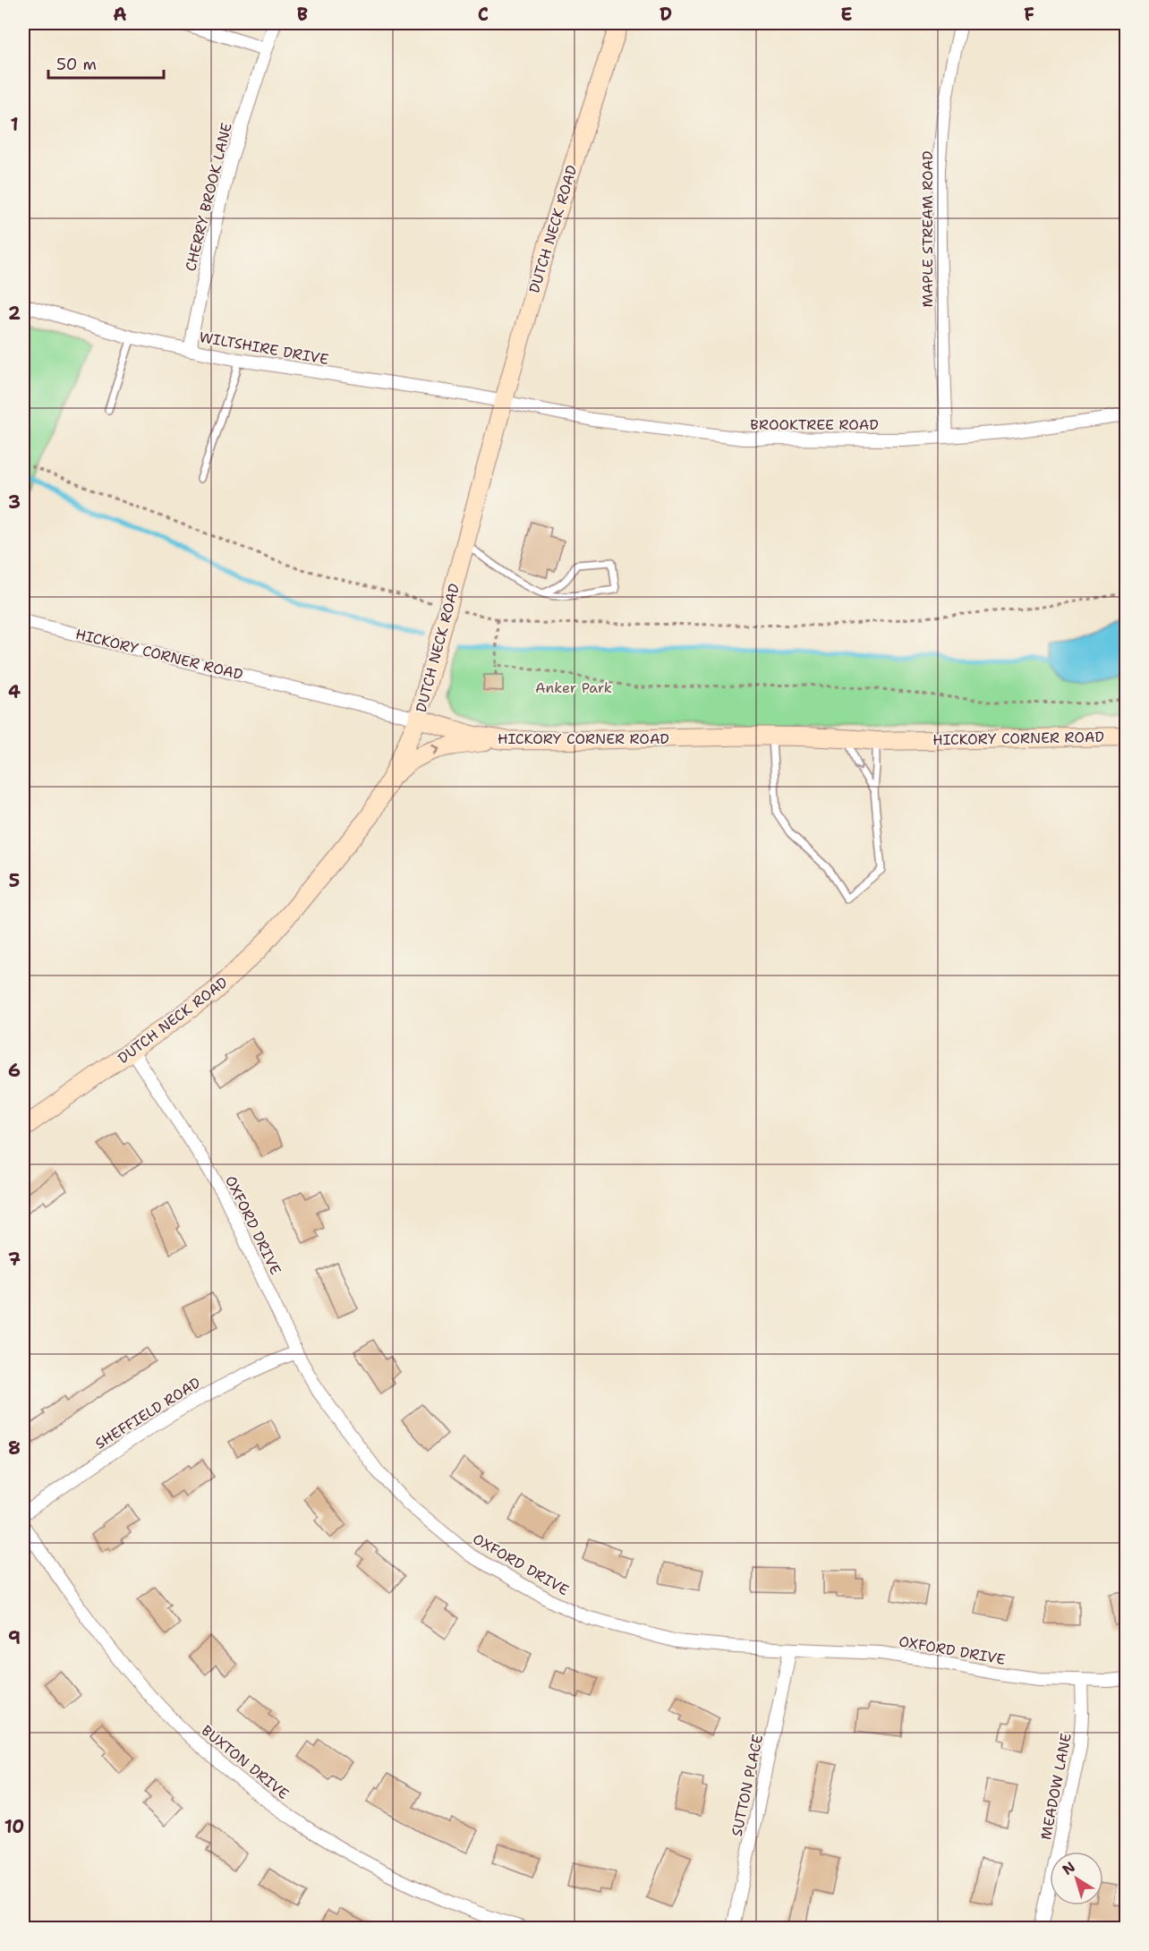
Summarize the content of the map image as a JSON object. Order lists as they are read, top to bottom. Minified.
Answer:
{"streets":{"street":["CHERRY BROOK LANE","DUTCH NECK ROAD","MAPLE STREAM ROAD","WILTSHIRE DRIVE","BROOKTREE ROAD","HICKORY CORNER ROAD","OXFORD DRIVE","SHEFFIELD ROAD","BUXTON DRIVE","SUTTON PLACE","MEADOW LANE"]},"crossings":[["CHERRY BROOK LANE","WILTSHIRE DRIVE"],["DUTCH NECK ROAD","WILTSHIRE DRIVE"],["DUTCH NECK ROAD","BROOKTREE ROAD"],["DUTCH NECK ROAD","HICKORY CORNER ROAD"],["DUTCH NECK ROAD","OXFORD DRIVE"],["MAPLE STREAM ROAD","BROOKTREE ROAD"],["WILTSHIRE DRIVE","BROOKTREE ROAD"],["OXFORD DRIVE","SHEFFIELD ROAD"],["OXFORD DRIVE","SUTTON PLACE"],["OXFORD DRIVE","MEADOW LANE"]],"parks":["Anker Park"],"scale_bar":"50 m","north":"top left","grid":{"columns":["A","B","C","D","E","F"],"rows":["1","2","3","4","5","6","7","8","9","10"]}}
